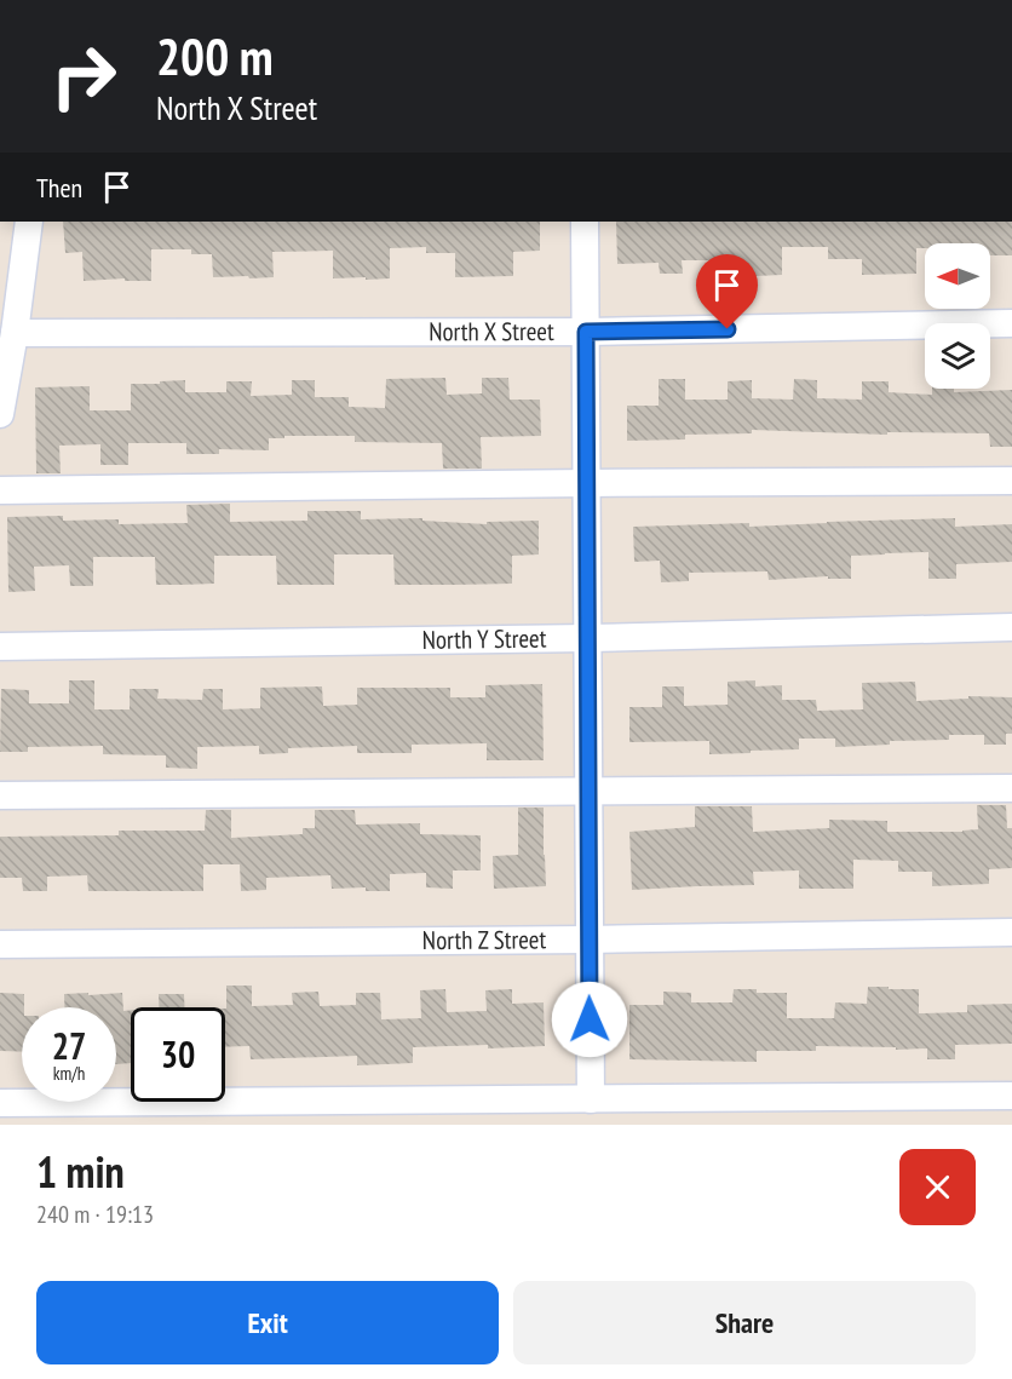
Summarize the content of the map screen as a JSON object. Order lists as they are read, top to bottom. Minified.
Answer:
{"streets":{"street":["North X Street","North Y Street","North Z Street"]},"north":"left","page":{"turn":["200 m","North X Street"],"then":"Then","speed":"27 km/h","limit":"30","heading":["1 min","240 m · 19:13"],"buttons":["Exit","Share"]}}
